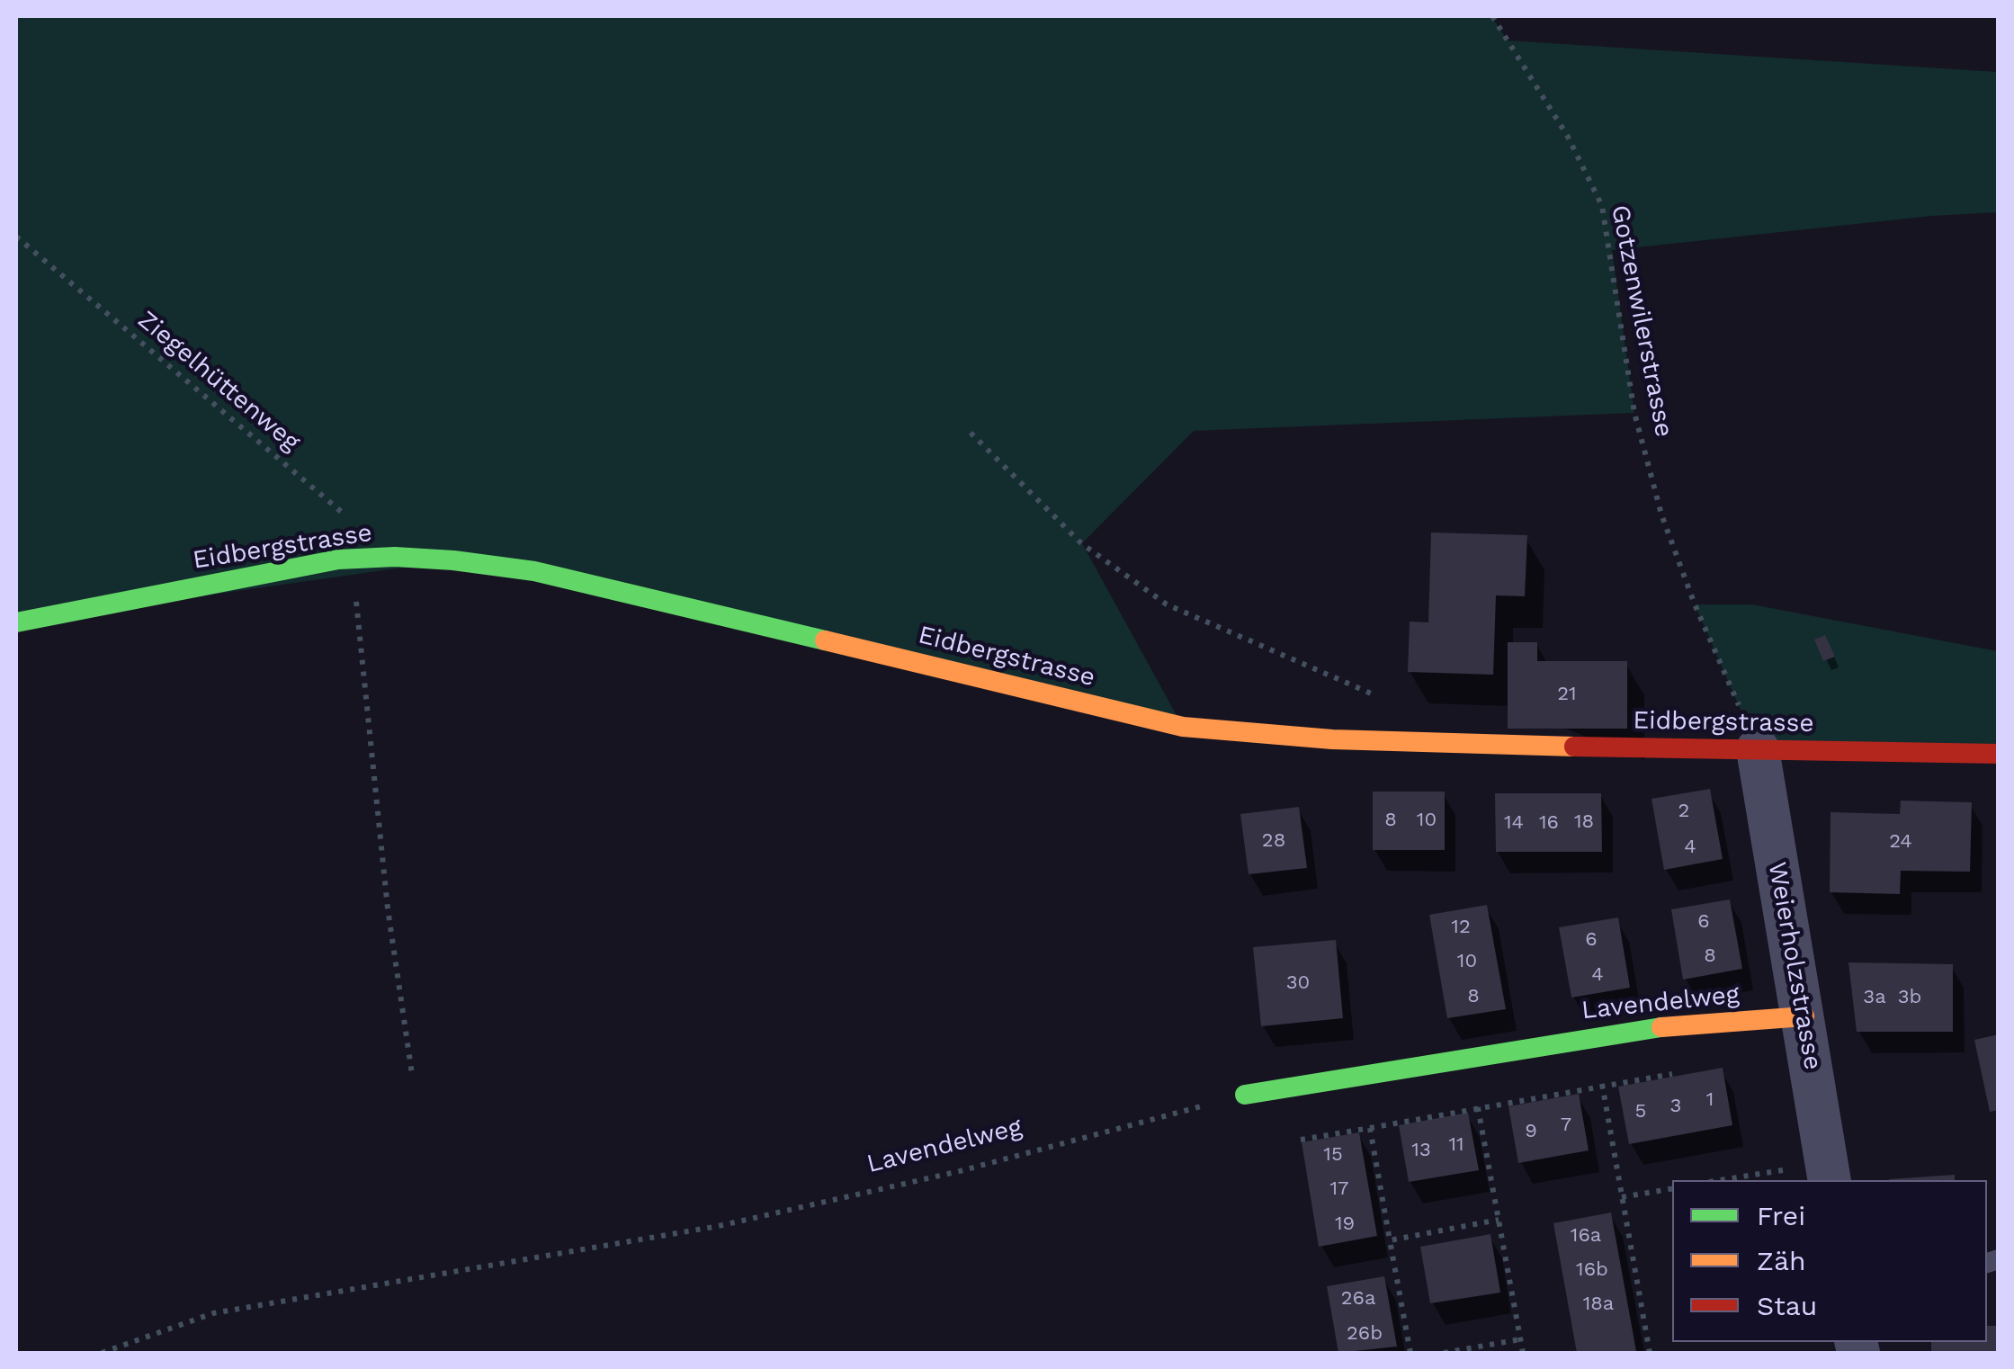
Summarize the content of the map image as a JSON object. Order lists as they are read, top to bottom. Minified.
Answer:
{"streets":{"street":["Eidbergstrasse","Weierholzstrasse","Lavendelweg"],"path":["Gotzenwilerstrasse","Ziegelhüttenweg"]},"crossings":[["Gotzenwilerstrasse","Eidbergstrasse"],["Gotzenwilerstrasse","Weierholzstrasse"],["Ziegelhüttenweg","Eidbergstrasse"],["Eidbergstrasse","Weierholzstrasse"],["Weierholzstrasse","Lavendelweg"]],"house_numbers":["21","2","8","10","18","14","16","28","24","4","6","12","6","8","10","4","30","8","3a","3b","1","3","5","7","9","11","13","15","17","19","16a","16b","26a","18a","26b"],"legend":["Frei","Zäh","Stau"]}
